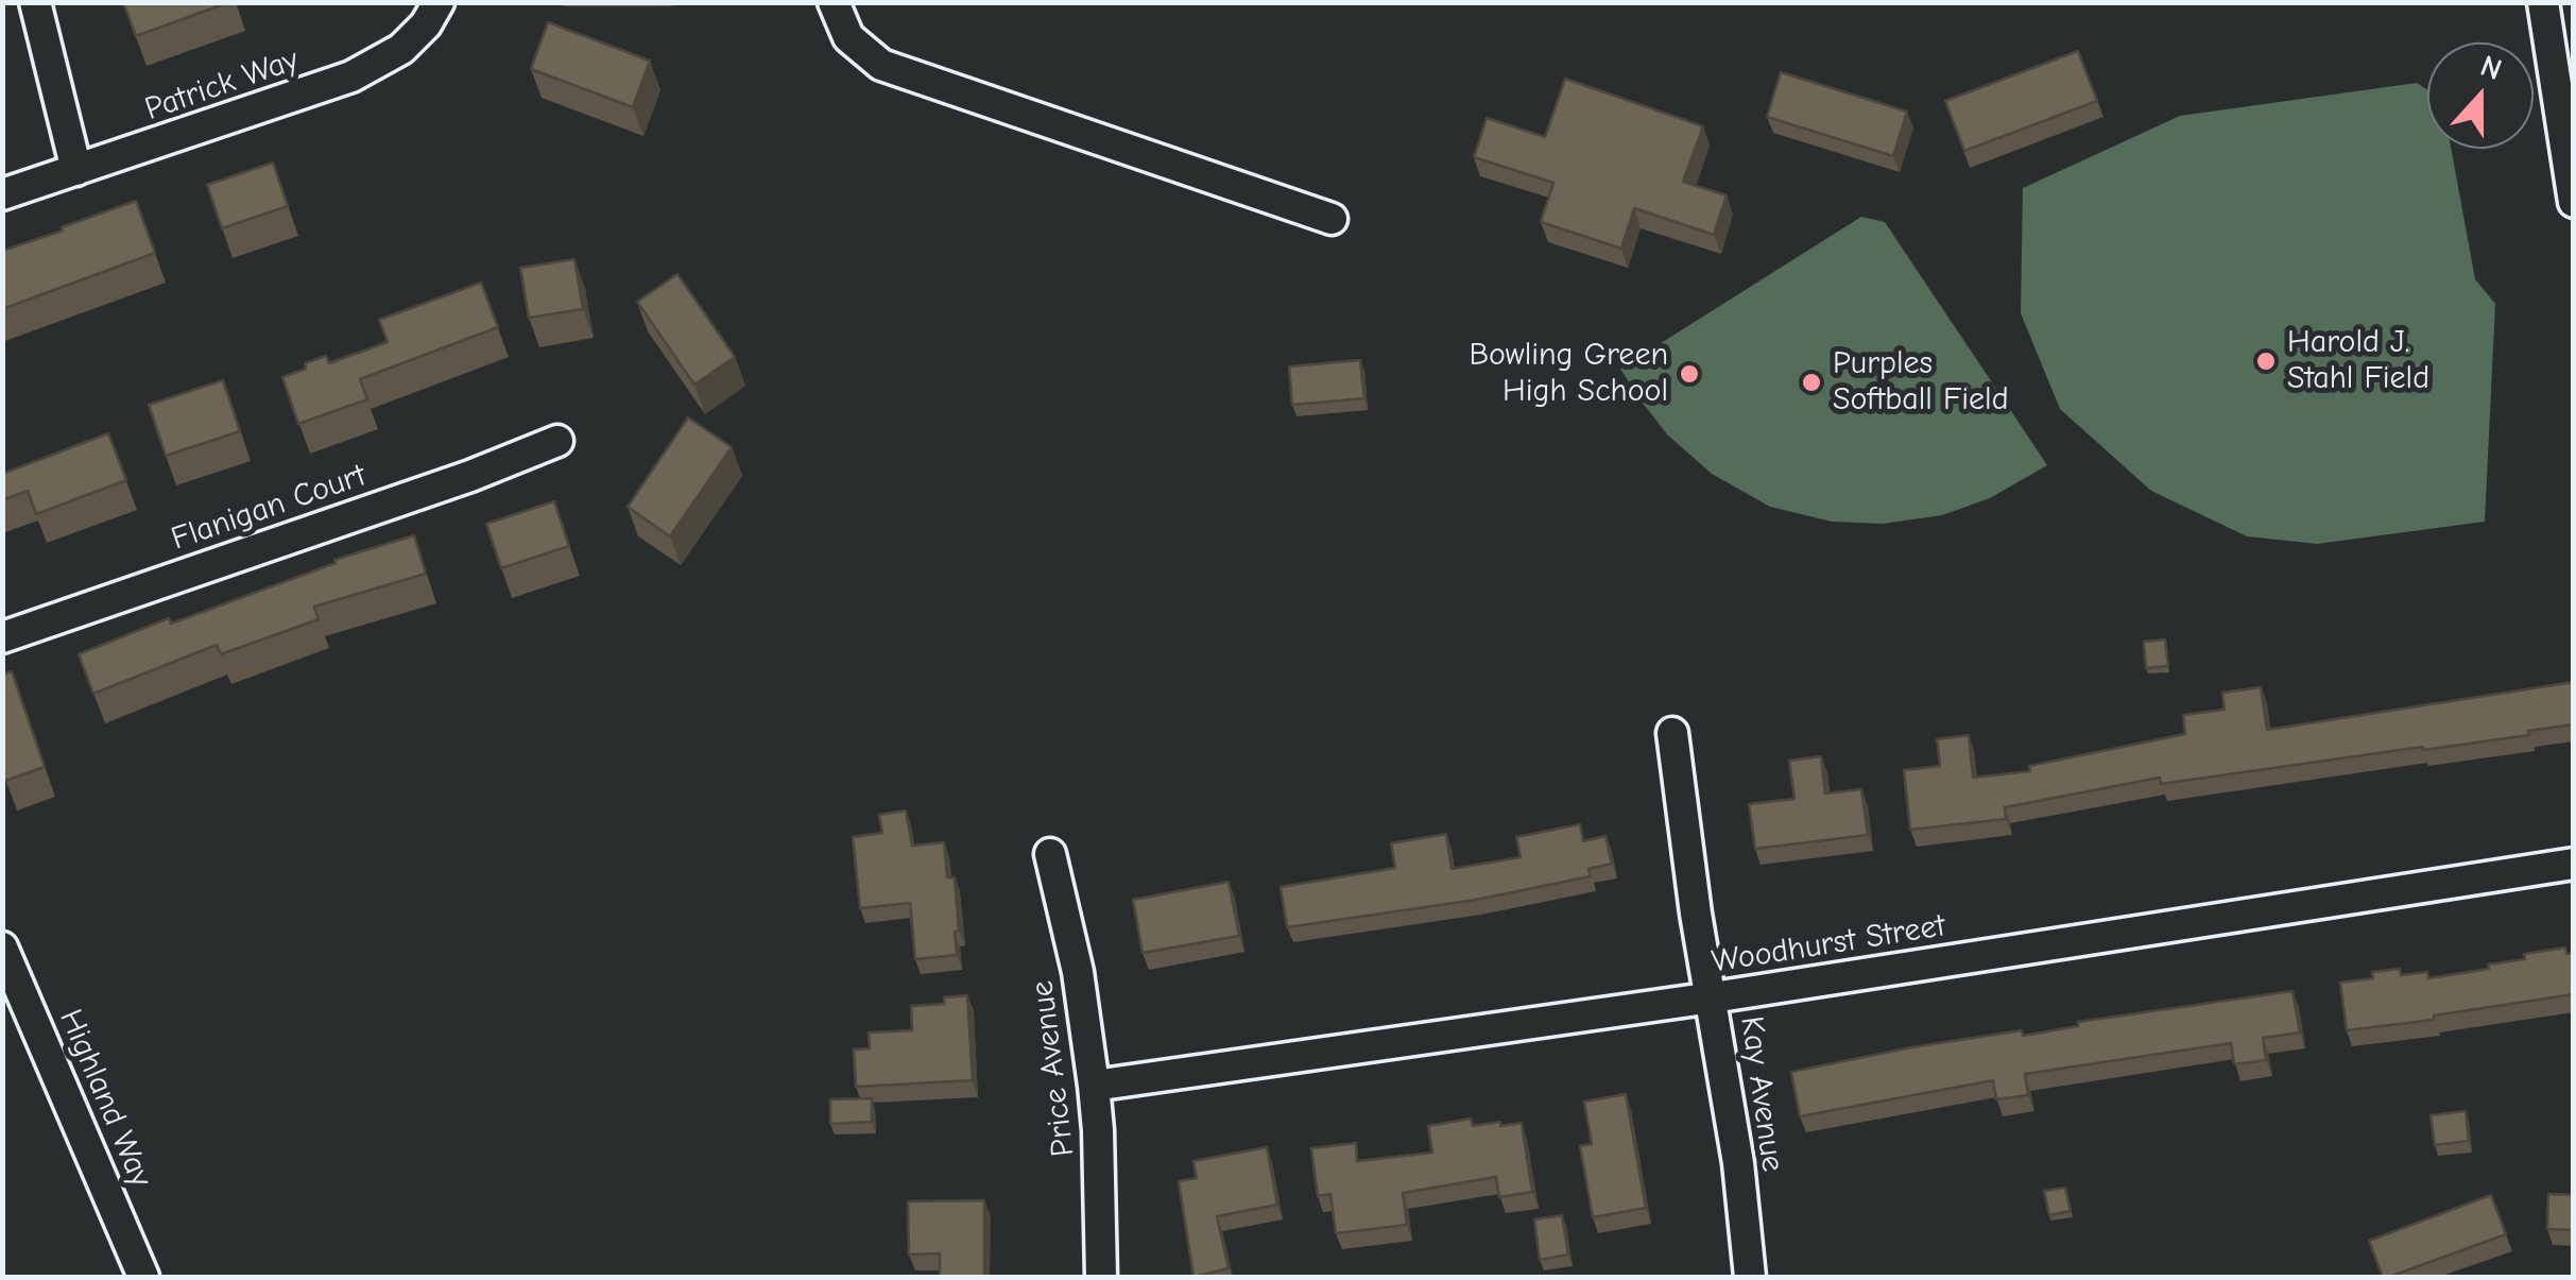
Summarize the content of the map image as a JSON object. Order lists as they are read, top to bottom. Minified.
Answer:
{"streets":{"street":["Patrick Way","Flanigan Court","Woodhurst Street","Price Avenue","Kay Avenue","Highland Way"]},"crossings":[["Woodhurst Street","Price Avenue"],["Woodhurst Street","Kay Avenue"]],"places":["Harold J. Stahl Field","Bowling Green High School","Purples Softball Field"],"north":"top"}
